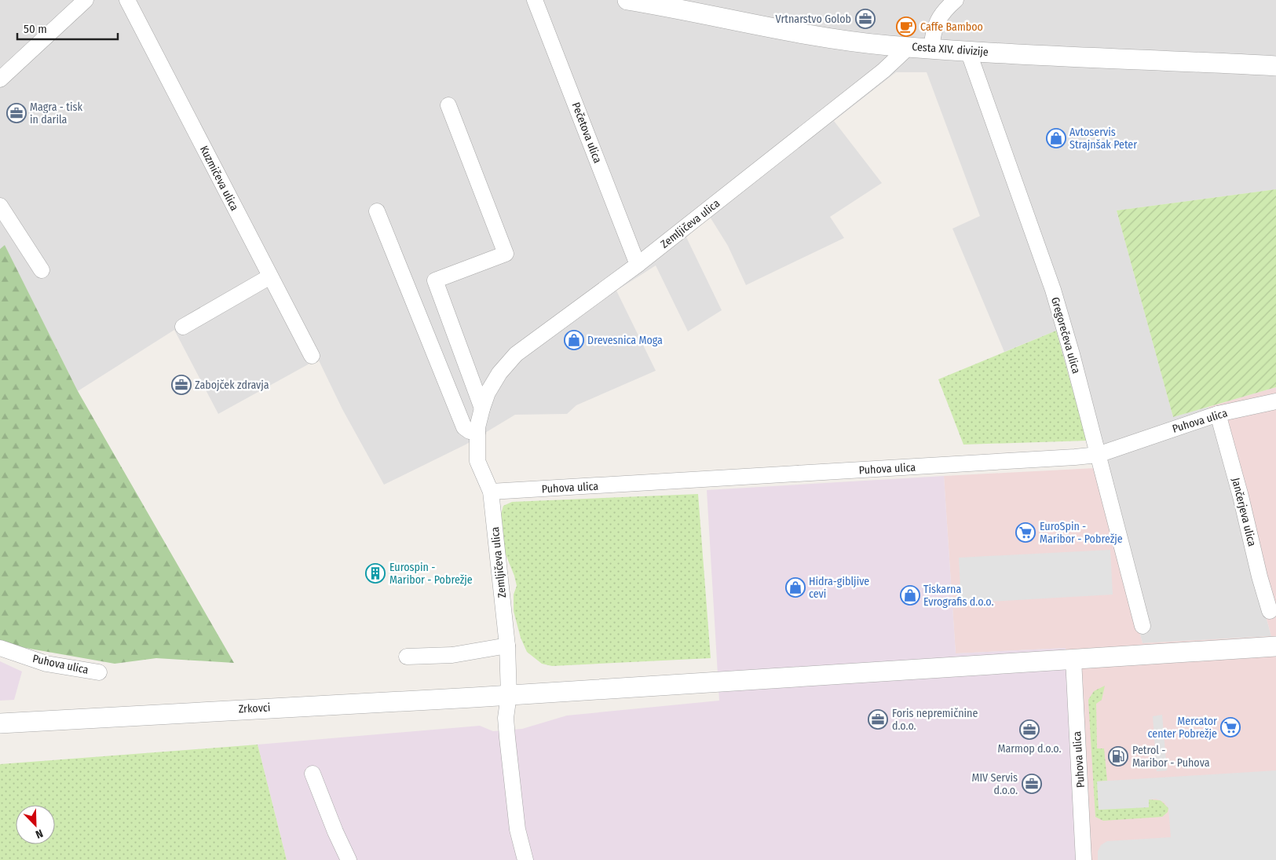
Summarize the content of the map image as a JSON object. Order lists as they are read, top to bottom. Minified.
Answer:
{"streets":{"street":["Cesta XIV. divizije","Pečetova ulica","Kuzmičeva ulica","Zemljičeva ulica","Gregorečeva ulica","Puhova ulica","Jančerjeva ulica","Zrkovci"]},"crossings":[["Cesta XIV. divizije","Zemljičeva ulica"],["Cesta XIV. divizije","Gregorečeva ulica"],["Pečetova ulica","Zemljičeva ulica"],["Zemljičeva ulica","Puhova ulica"],["Zemljičeva ulica","Zrkovci"],["Gregorečeva ulica","Puhova ulica"],["Puhova ulica","Jančerjeva ulica"]],"places":{"office":["Vrtnarstvo Golob","Magra - tisk in darila","Zabojček zdravja","Foris nepremičnine d.o.o.","Marmop d.o.o.","MIV Servis d.o.o."],"cafe":["Caffe Bamboo"],"shop":["Avtoservis Strajnšak Peter","Drevesnica Moga","Hidra-gibljive cevi","Tiskarna Evrografis d.o.o."],"supermarket":["EuroSpin - Maribor - Pobrežje","Mercator center Pobrežje"],"building":["Eurospin - Maribor - Pobrežje"],"fuel station":["Petrol - Maribor - Puhova"]},"scale_bar":"50 m","north":"bottom right"}
